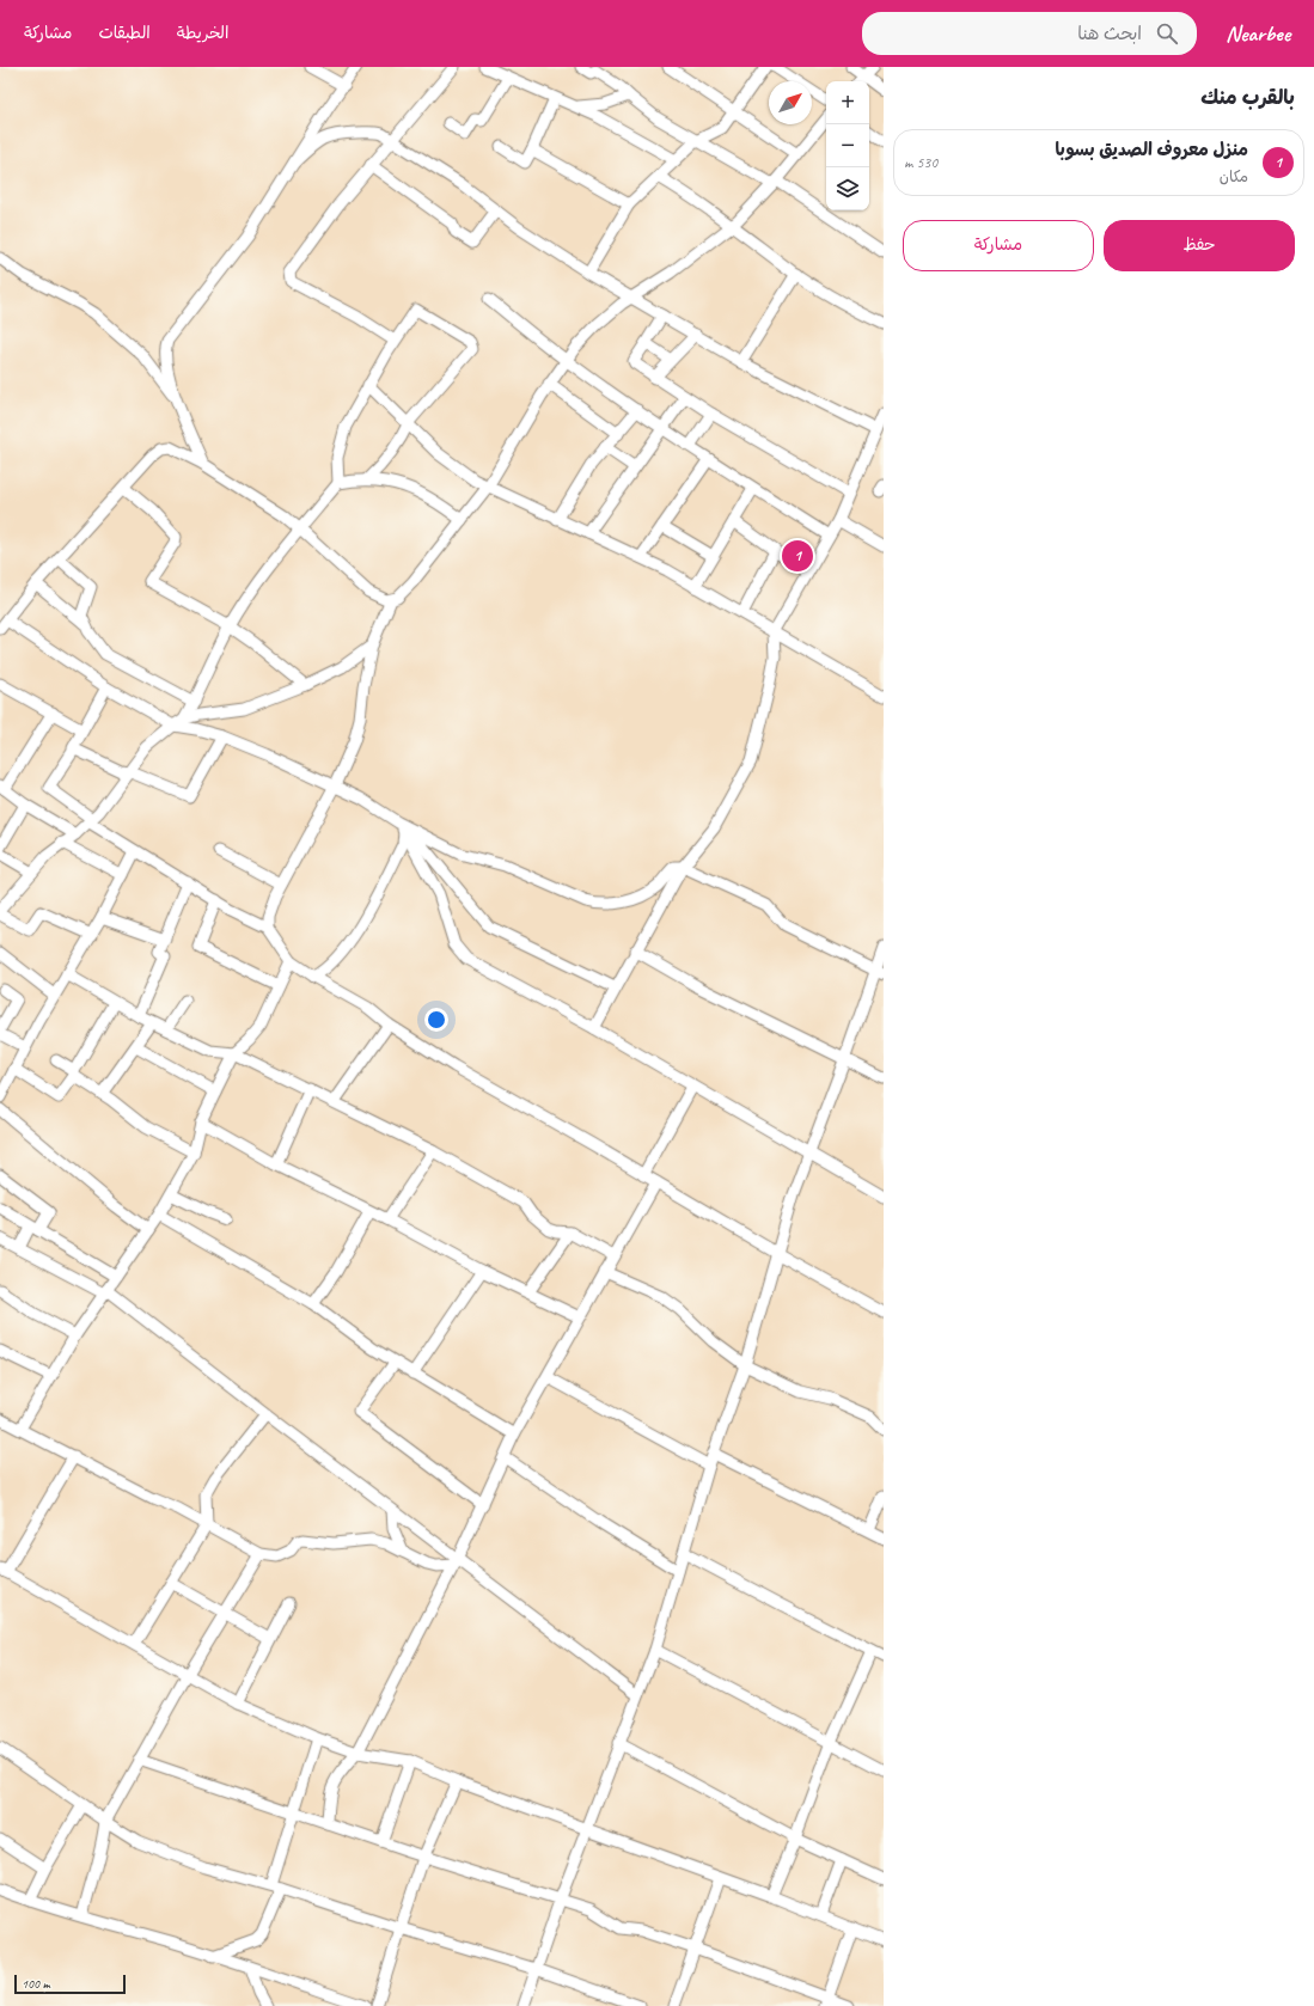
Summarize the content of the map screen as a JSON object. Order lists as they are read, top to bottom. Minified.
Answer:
{"scale_bar":"100 m","north":"top right","page":{"header":"Nearbee","search":"ابحث هنا","nav":["الخريطة","الطبقات","مشاركة"],"heading":"بالقرب منك","map_buttons":["+","−"],"list":[{"mark":"1","name":"منزل معروف الصديق بسوبا","note":"مكان","value":"530 m"}],"buttons":["حفظ","مشاركة"],"pins":"1","scale":"100 m"}}
